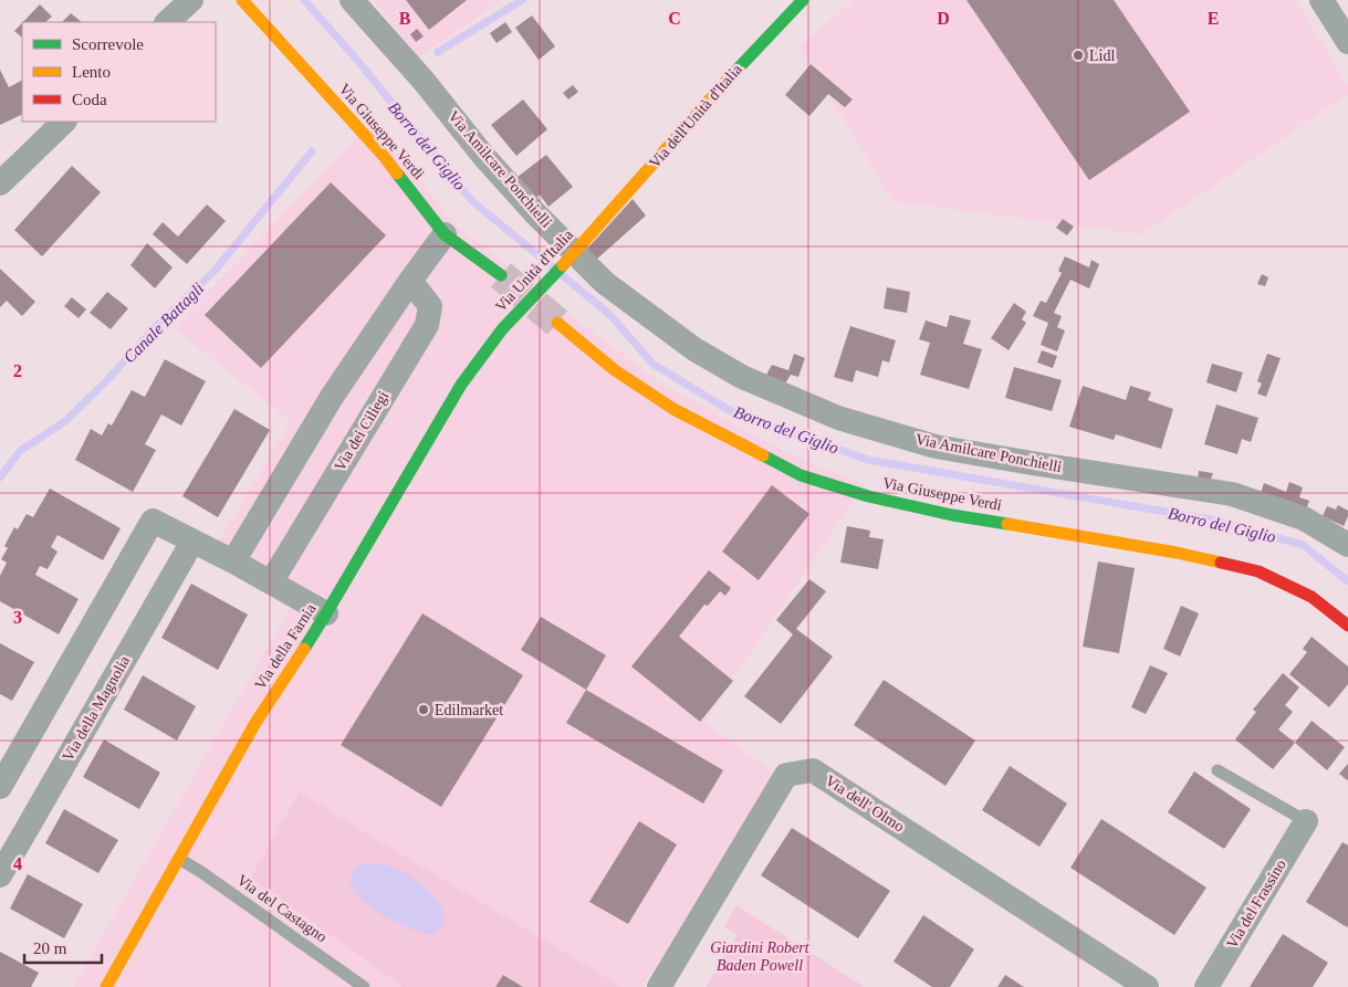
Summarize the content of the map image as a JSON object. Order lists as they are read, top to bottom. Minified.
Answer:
{"streets":{"street":["Via dell'Unità d'Italia","Via Giuseppe Verdi","Via Amilcare Ponchielli","Via Unità d'Italia","Via dei Ciliegi","Via della Farnia","Via della Magnolia","Via dell' Olmo","Via del Frassino"],"lane":["Via del Castagno"]},"crossings":[["Via dell'Unità d'Italia","Via Unità d'Italia"],["Via Unità d'Italia","Via della Farnia"],["Via della Farnia","Via del Castagno"]],"water":["Borro del Giglio","Canale Battagli"],"parks":["Giardini Robert Baden Powell"],"places":["Lidl","Edilmarket"],"legend":["Scorrevole","Lento","Coda"],"scale_bar":"20 m","grid":{"columns":["B","C","D","E"],"rows":["2","3","4"]}}
